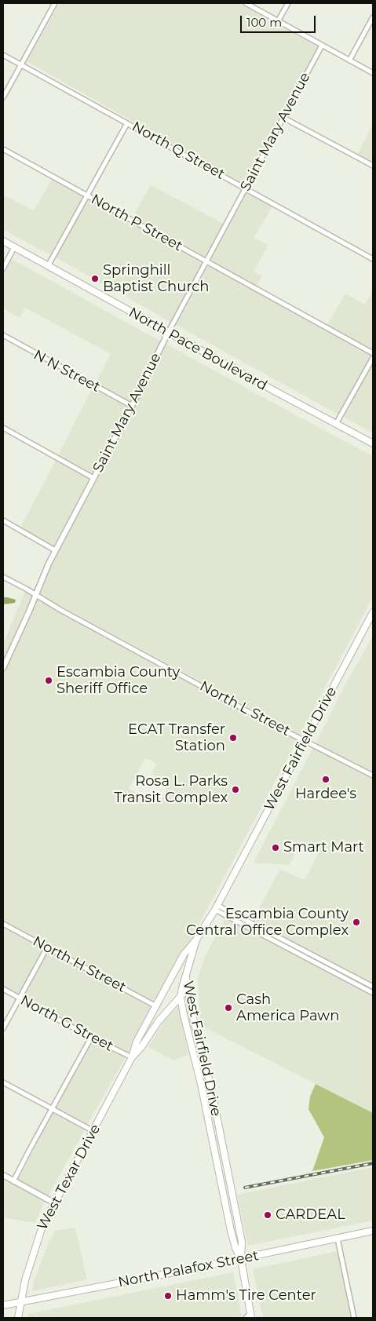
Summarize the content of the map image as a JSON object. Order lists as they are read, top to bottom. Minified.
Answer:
{"streets":{"main road":["North Pace Boulevard","West Fairfield Drive","West Texar Drive","North Palafox Street"],"street":["Saint Mary Avenue","North Q Street","North P Street","N N Street","North L Street","North H Street","North G Street"]},"crossings":[["Saint Mary Avenue","North Q Street"],["Saint Mary Avenue","North P Street"],["Saint Mary Avenue","North Pace Boulevard"],["Saint Mary Avenue","N N Street"],["Saint Mary Avenue","North L Street"],["North L Street","West Fairfield Drive"],["West Fairfield Drive","West Texar Drive"],["West Fairfield Drive","North Palafox Street"],["North H Street","West Texar Drive"],["North G Street","West Texar Drive"],["West Texar Drive","North Palafox Street"]],"places":["Springhill Baptist Church","Escambia County Sheriff Office","ECAT Transfer Station","Hardee's","Rosa L. Parks Transit Complex","Smart Mart","Escambia County Central Office Complex","Cash America Pawn","CARDEAL","Hamm's Tire Center"],"scale_bar":"100 m"}
